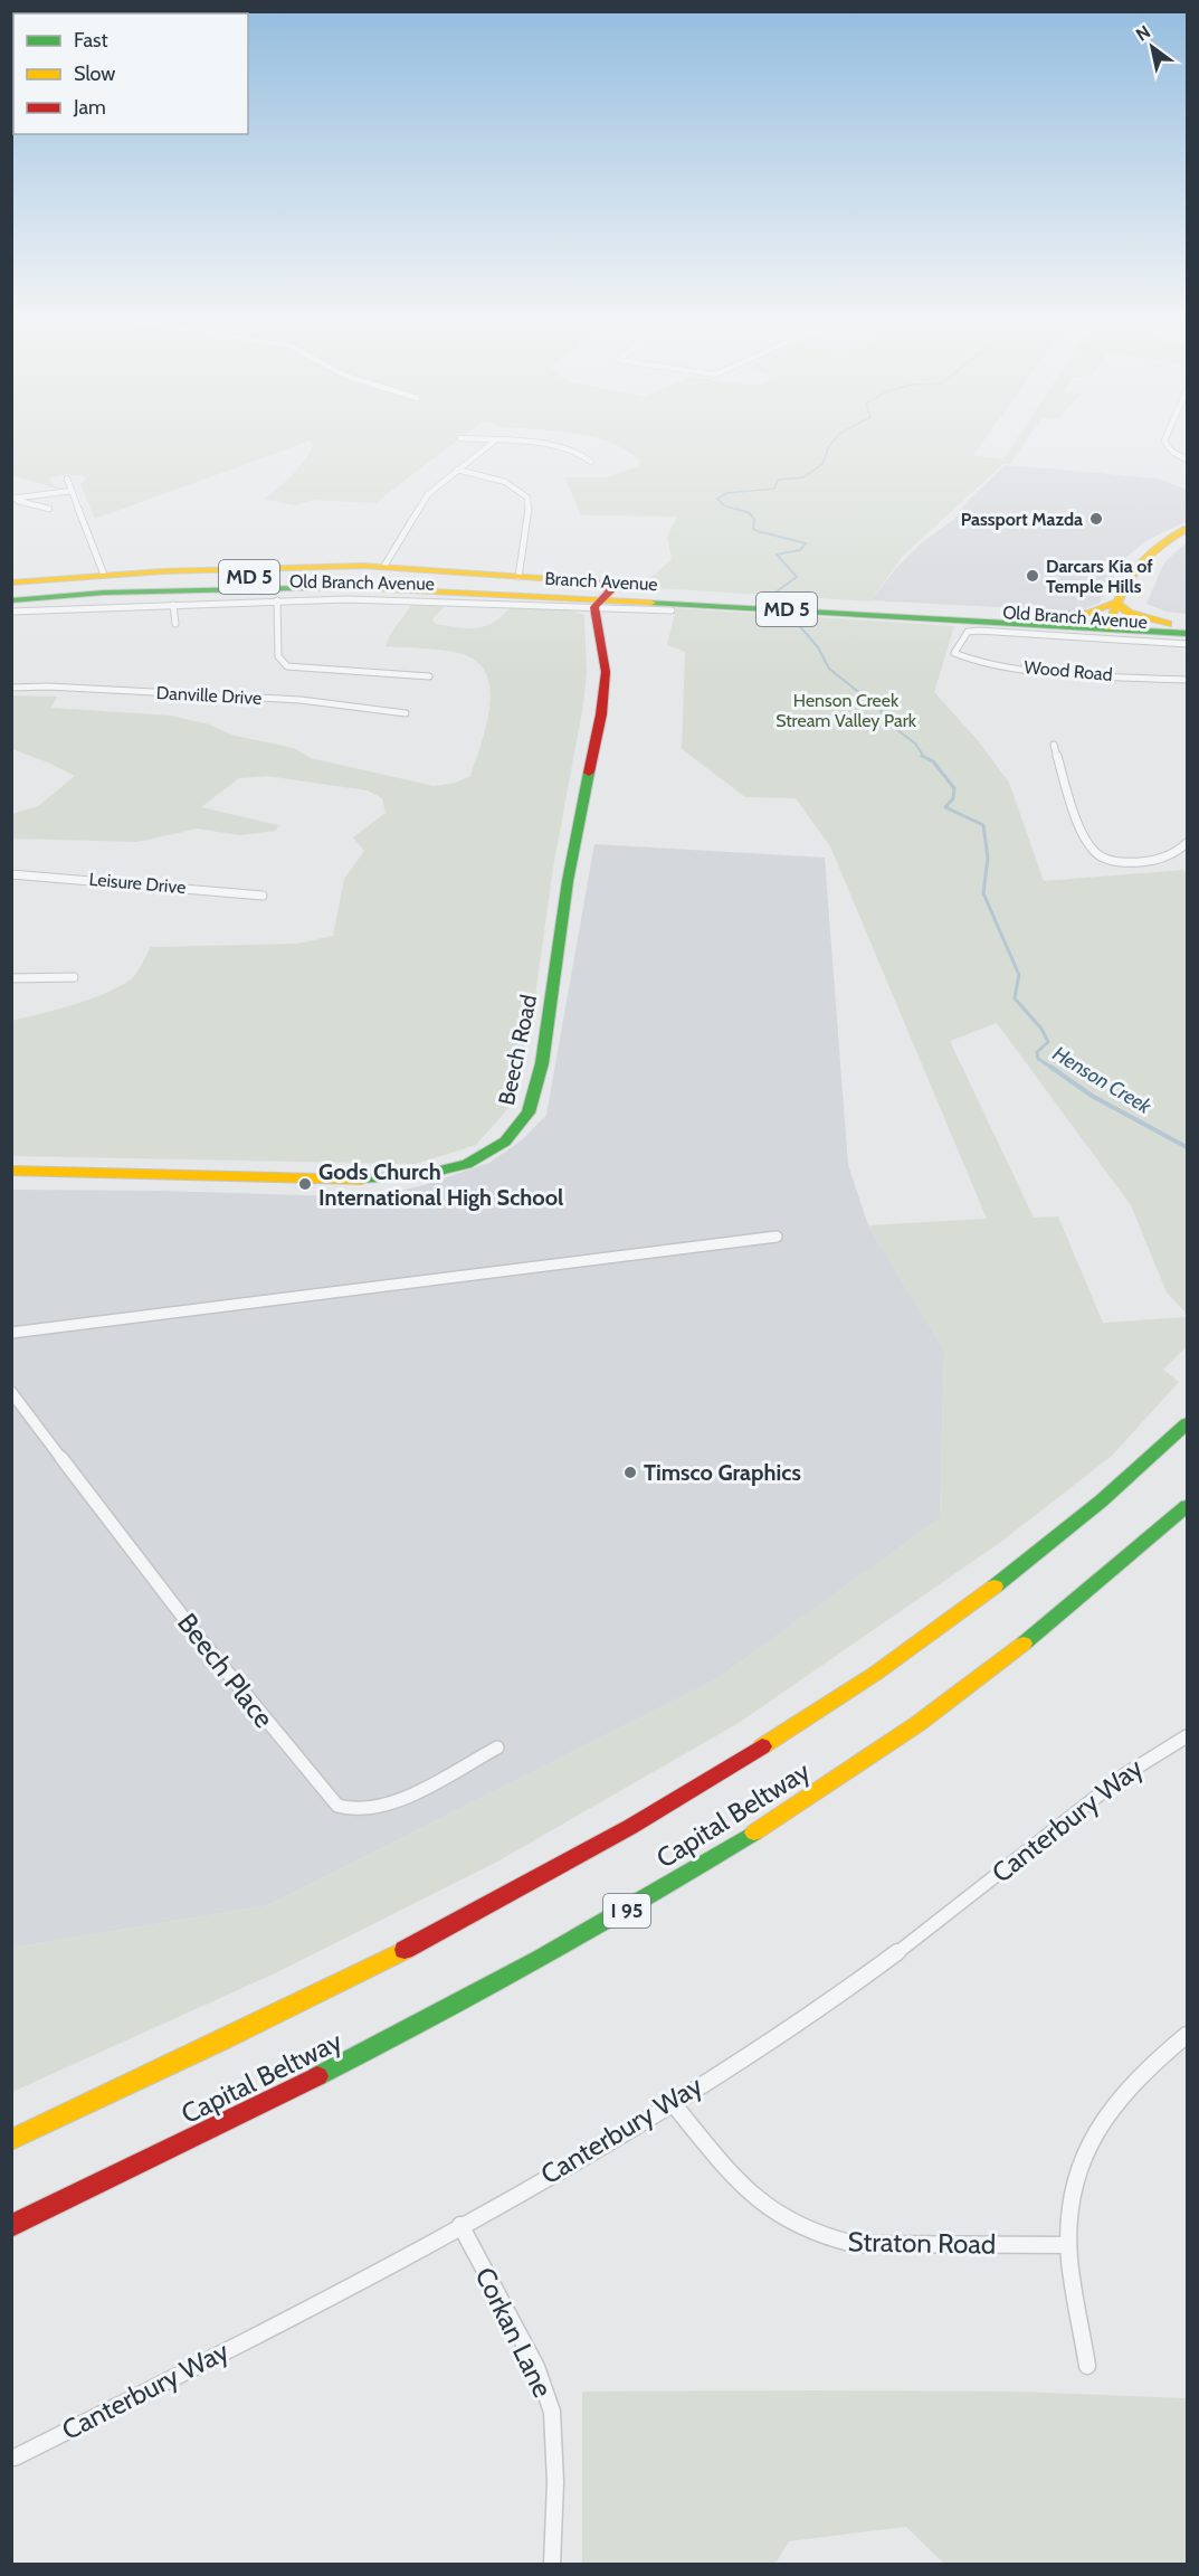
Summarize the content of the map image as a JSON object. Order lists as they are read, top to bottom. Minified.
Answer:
{"streets":{"main road":["MD 5","Branch Avenue","Old Branch Avenue","Beech Road","Capital Beltway","I 95"],"street":["Wood Road","Danville Drive","Leisure Drive","Beech Place","Canterbury Way","Straton Road","Corkan Lane"]},"crossings":[["Branch Avenue","Old Branch Avenue"],["Branch Avenue","Beech Road"],["Old Branch Avenue","Wood Road"],["Old Branch Avenue","Beech Road"],["Canterbury Way","Straton Road"],["Canterbury Way","Corkan Lane"]],"water":["Henson Creek"],"parks":["Henson Creek Stream Valley Park"],"places":["Passport Mazda","Darcars Kia of Temple Hills","Gods Church International High School","Timsco Graphics"],"legend":["Fast","Slow","Jam"],"north":"top left"}
